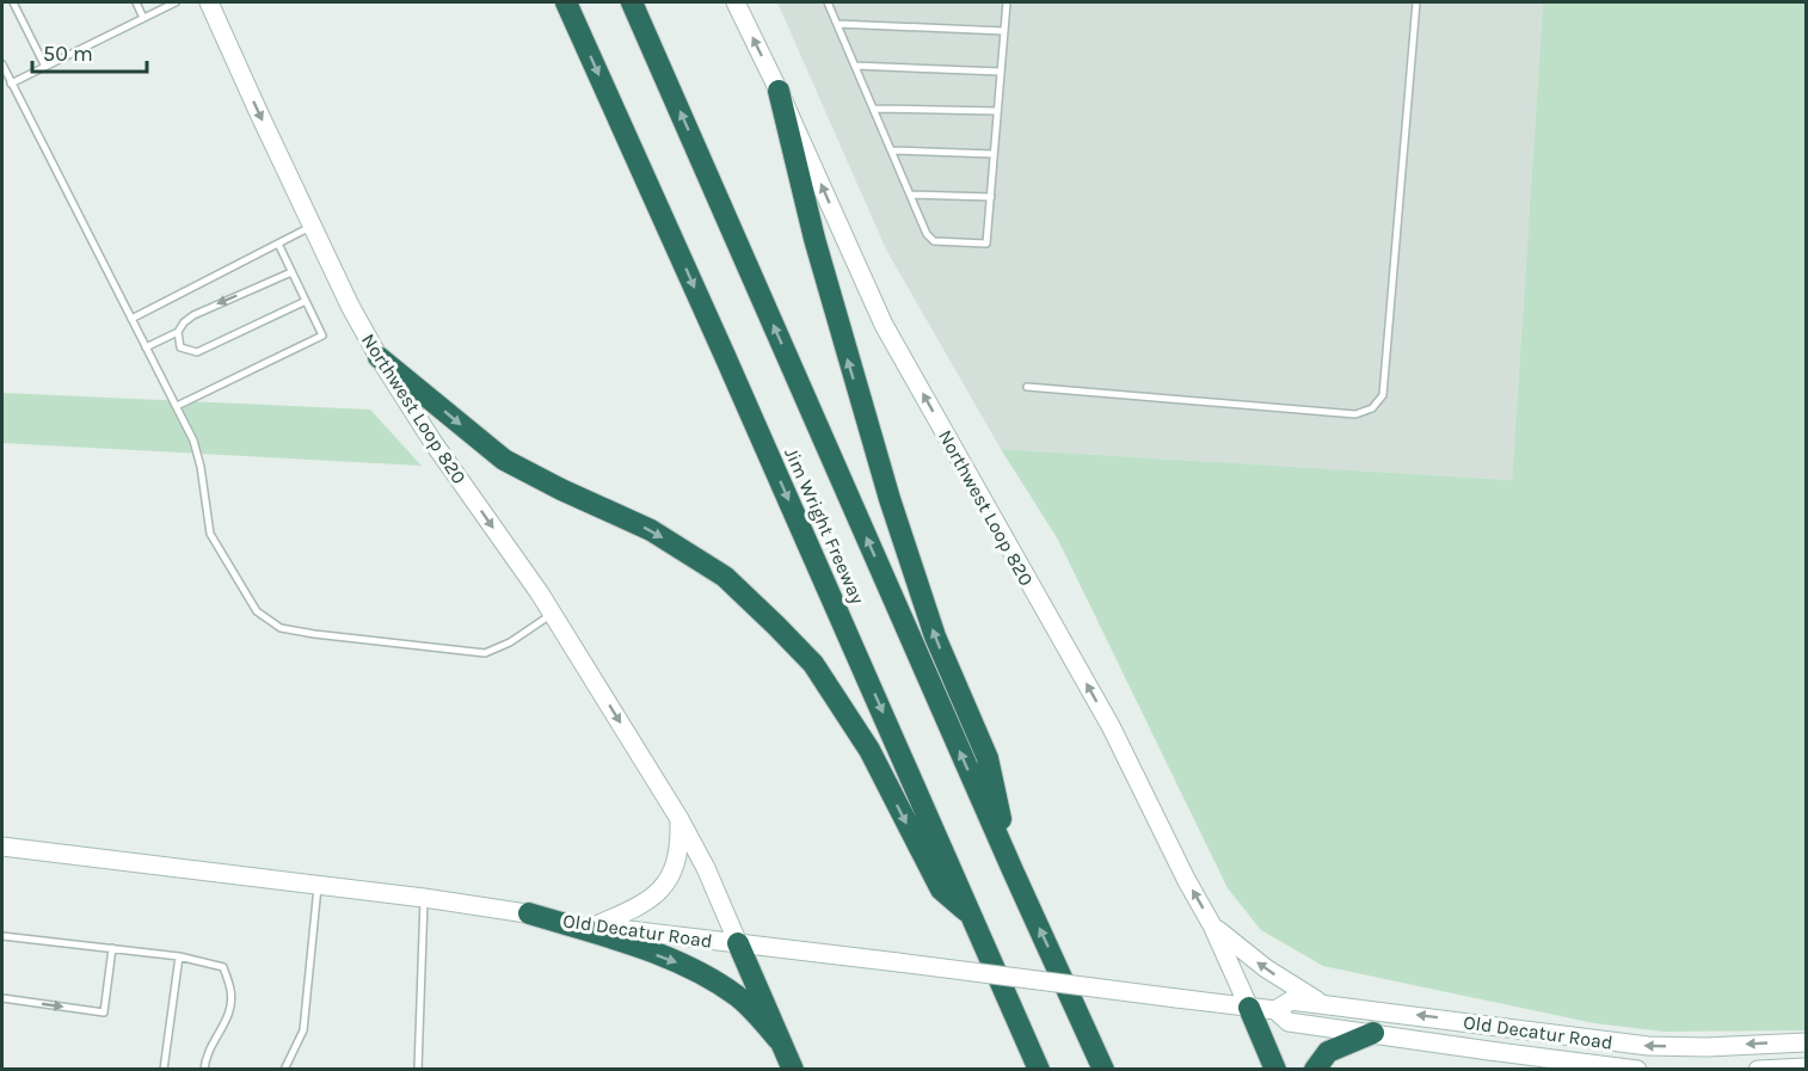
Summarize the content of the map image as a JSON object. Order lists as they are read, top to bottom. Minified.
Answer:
{"streets":{"highway":["Jim Wright Freeway"],"main road":["Northwest Loop 820","Old Decatur Road"]},"crossings":[["Northwest Loop 820","Old Decatur Road"]],"scale_bar":"50 m"}
